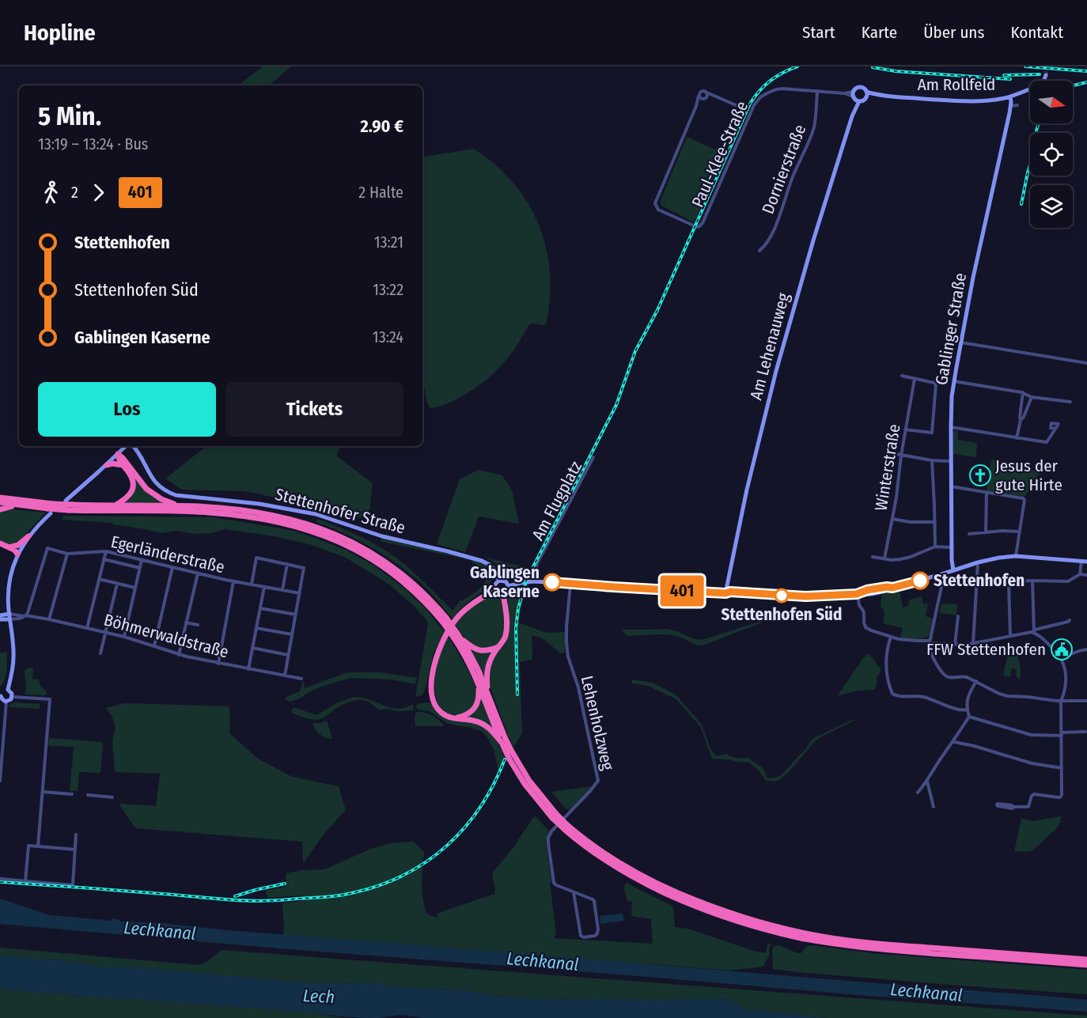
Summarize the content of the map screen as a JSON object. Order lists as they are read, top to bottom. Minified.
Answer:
{"streets":{"street":["Am Rollfeld","Paul-Klee-Straße","Dornierstraße","Gablinger Straße","Am Lehenauweg","Winterstraße","Am Flugplatz","Stettenhofer Straße","Egerländerstraße","Böhmerwaldstraße","Lehenholzweg"]},"crossings":[["Am Rollfeld","Paul-Klee-Straße"],["Am Rollfeld","Gablinger Straße"],["Am Rollfeld","Am Lehenauweg"],["Paul-Klee-Straße","Dornierstraße"],["Paul-Klee-Straße","Am Lehenauweg"],["Egerländerstraße","Böhmerwaldstraße"]],"water":["Lechkanal","Lech"],"places":{"church":["Jesus der gute Hirte"],"other":["Stettenhofen","Gablingen Kaserne","Stettenhofen Süd"],"public building":["FFW Stettenhofen"]},"lines":["bus line 401"],"north":"right","page":{"header":"Hopline","nav":["Start","Karte","Über uns","Kontakt"],"on_map":"401","heading":["5 Min.","13:19 – 13:24 · Bus","2.90 €"],"legs":["2","401","2 Halte"],"list":[{"name":"Stettenhofen","value":"13:21"},{"name":"Stettenhofen Süd","value":"13:22"},{"name":"Gablingen Kaserne","value":"13:24"}],"buttons":["Los","Tickets"]}}
